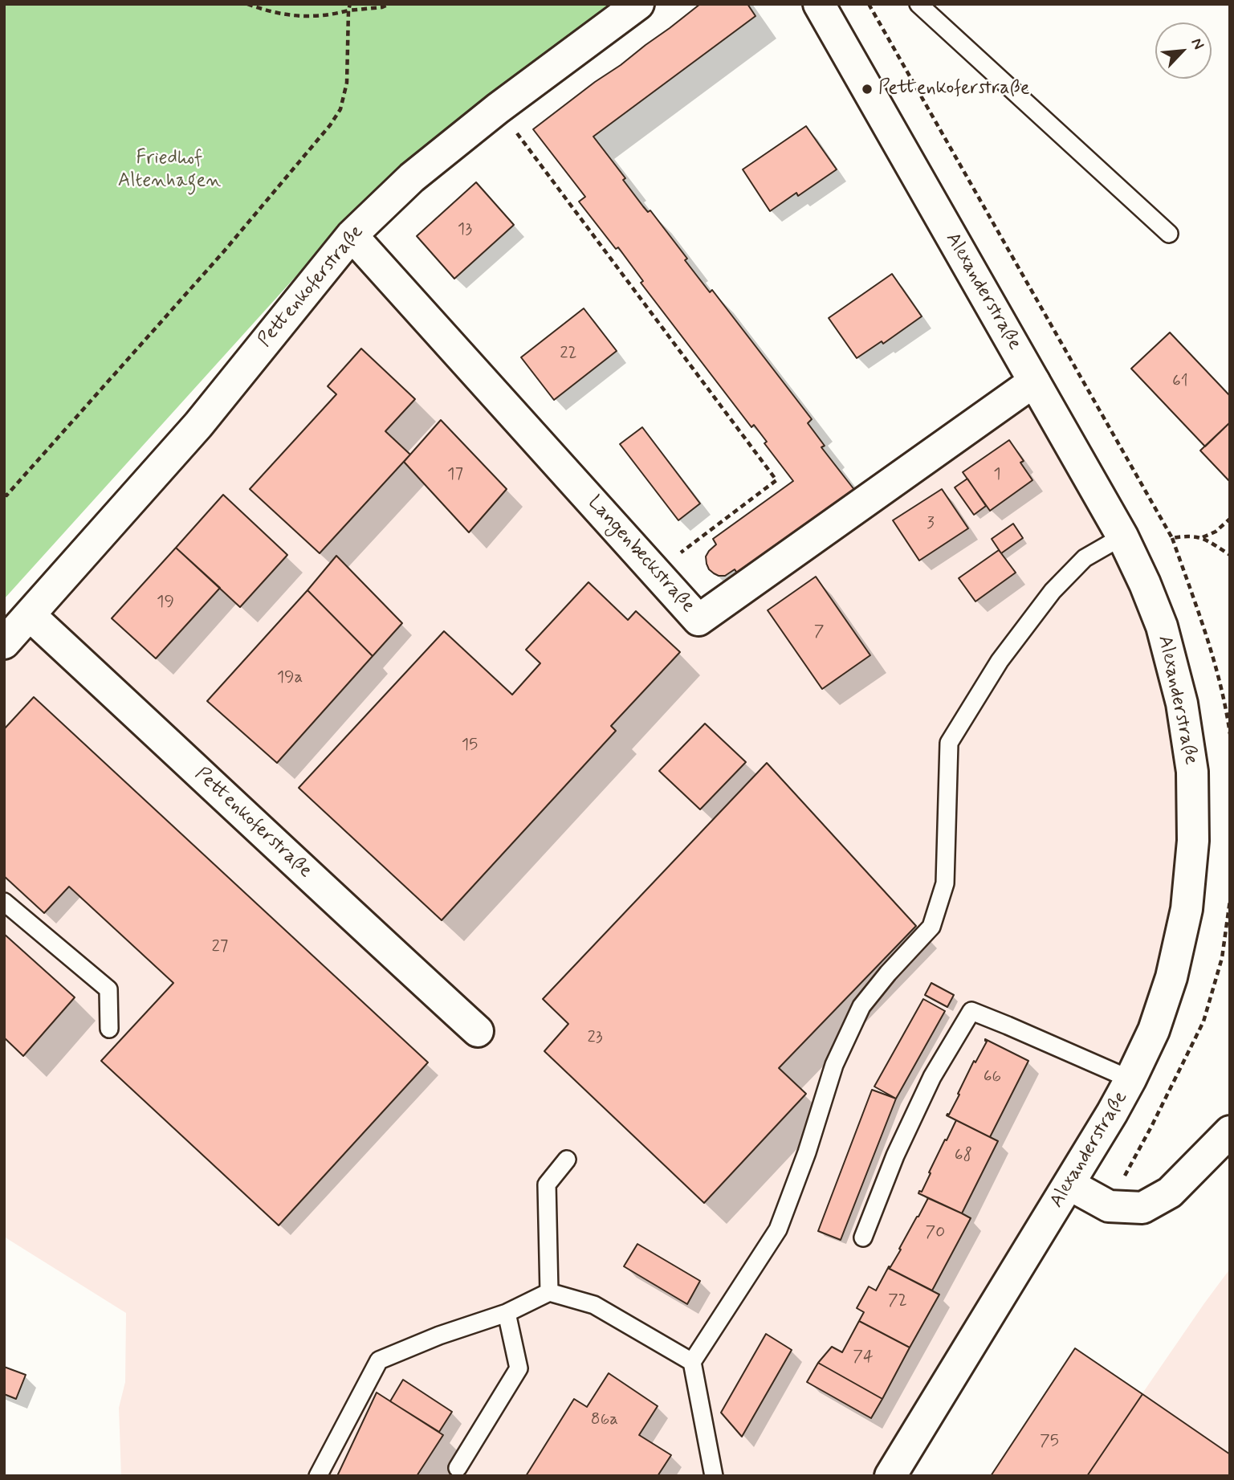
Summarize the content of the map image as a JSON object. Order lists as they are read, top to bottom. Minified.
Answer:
{"streets":{"street":["Pettenkoferstraße","Alexanderstraße","Langenbeckstraße"]},"crossings":[["Pettenkoferstraße","Langenbeckstraße"],["Alexanderstraße","Langenbeckstraße"]],"parks":["Friedhof Altenhagen"],"places":["Pettenkoferstraße"],"house_numbers":["13","22","61","17","1","3","19","7","19a","15","27","23","66","68","70","72","74","86a","75"],"north":"top right"}
